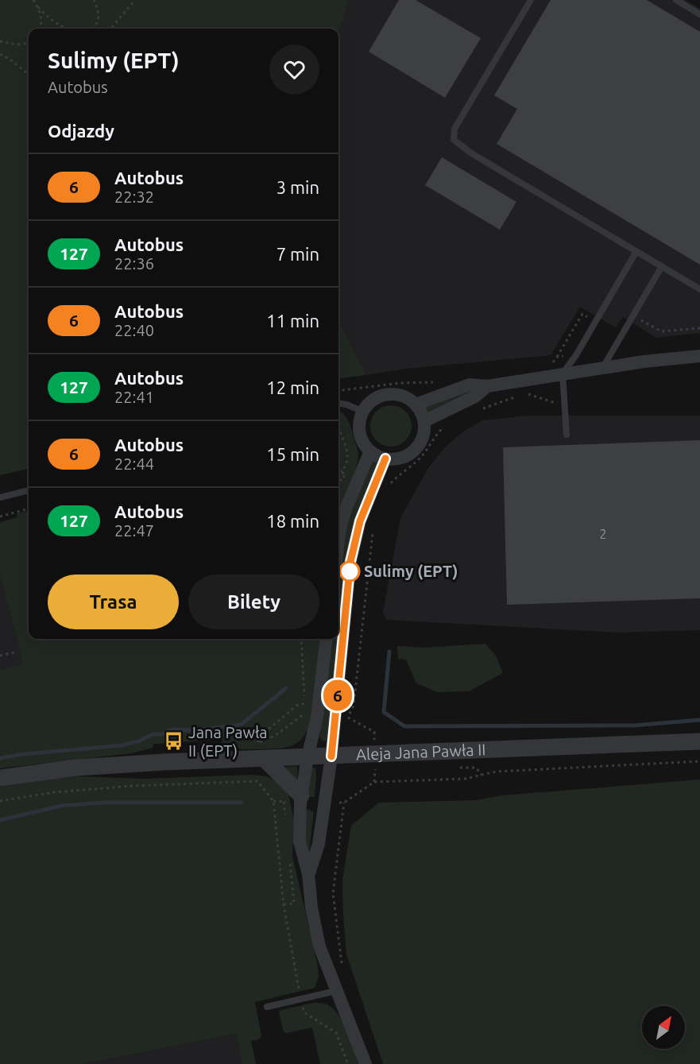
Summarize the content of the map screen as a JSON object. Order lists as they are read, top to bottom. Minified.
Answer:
{"streets":{"street":["Aleja Jana Pawła II"]},"places":{"other":["Sulimy (EPT)"],"bus stop":["Jana Pawła II (EPT)"]},"lines":["bus line 6"],"house_numbers":["2"],"north":"top right","page":{"on_map":"6","heading":[["Sulimy (EPT)","Autobus"],"Odjazdy"],"list":[{"mark":"6","name":"Autobus","note":"22:32","value":"3 min"},{"mark":"127","name":"Autobus","note":"22:36","value":"7 min"},{"mark":"6","name":"Autobus","note":"22:40","value":"11 min"},{"mark":"127","name":"Autobus","note":"22:41","value":"12 min"},{"mark":"6","name":"Autobus","note":"22:44","value":"15 min"},{"mark":"127","name":"Autobus","note":"22:47","value":"18 min"}],"buttons":["Trasa","Bilety"]}}
